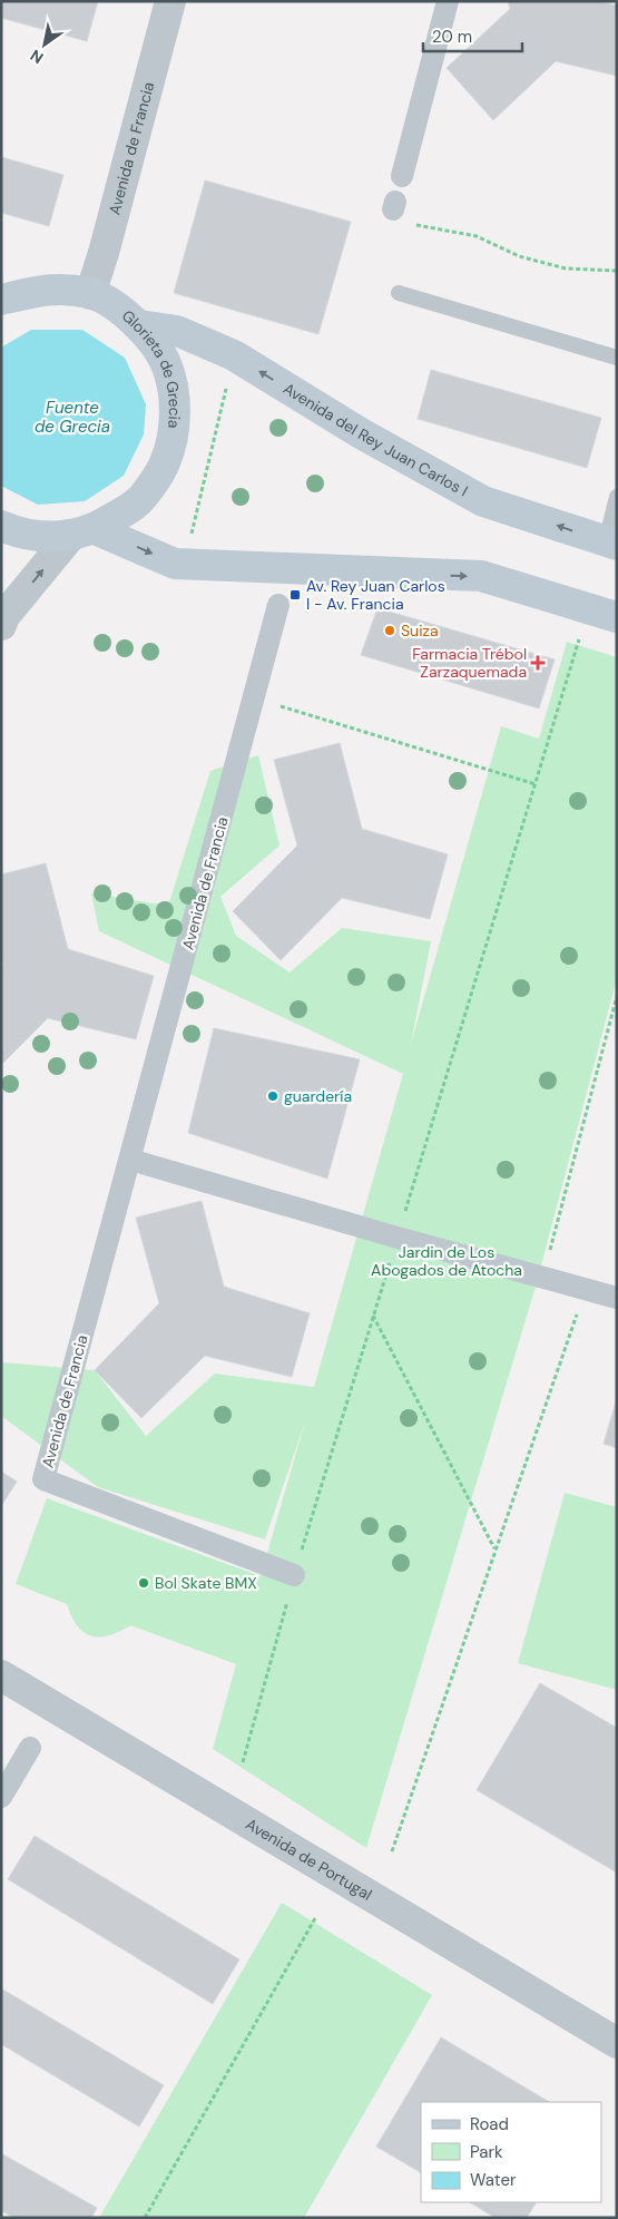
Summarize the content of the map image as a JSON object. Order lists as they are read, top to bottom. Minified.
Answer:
{"streets":{"main road":["Glorieta de Grecia","Avenida del Rey Juan Carlos I"],"street":["Avenida de Francia","Avenida de Portugal"]},"crossings":[["Avenida de Francia","Glorieta de Grecia"],["Glorieta de Grecia","Avenida del Rey Juan Carlos I"]],"water":["Fuente de Grecia"],"parks":["Jardin de Los Abogados de Atocha"],"places":{"transit":["Av. Rey Juan Carlos I - Av. Francia"],"other":["Suiza","guardería","Bol Skate BMX"],"health":["Farmacia Trébol Zarzaquemada"]},"legend":["Road","Park","Water"],"scale_bar":"20 m","north":"bottom left"}
